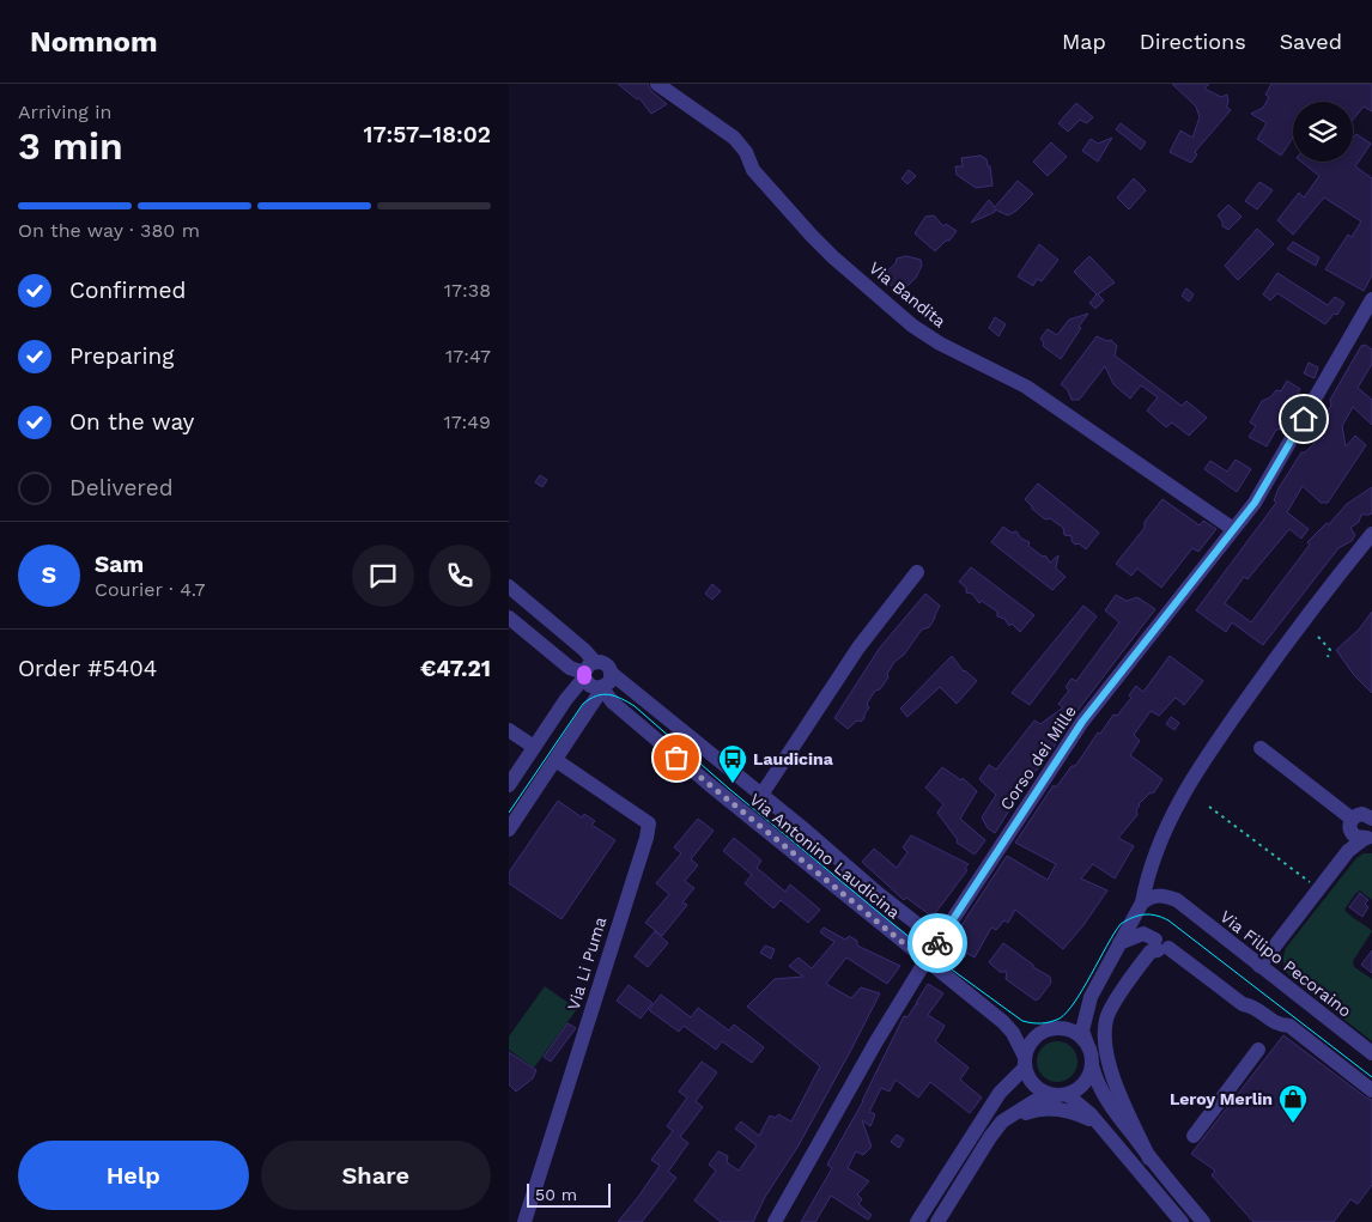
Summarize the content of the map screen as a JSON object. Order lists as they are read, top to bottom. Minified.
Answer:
{"streets":{"street":["Via Bandita","Corso dei Mille","Via Antonino Laudicina","Via Li Puma","Via Filipo Pecoraino"]},"crossings":[["Via Bandita","Corso dei Mille"],["Corso dei Mille","Via Antonino Laudicina"]],"places":{"bus stop":["Laudicina"],"shop":["Leroy Merlin"]},"scale_bar":"50 m","page":{"header":"Nomnom","nav":["Map","Directions","Saved"],"heading":["3 min","Arriving in","17:57–18:02"],"panel":["Sam","Courier · 4.7","Order #5404","€47.21"],"bar":"On the way · 380 m","list":[["Confirmed","17:38"],["Preparing","17:47"],["On the way","17:49"],"Delivered"],"round":"S","buttons":["Help","Share"],"scale":"50 m"}}
